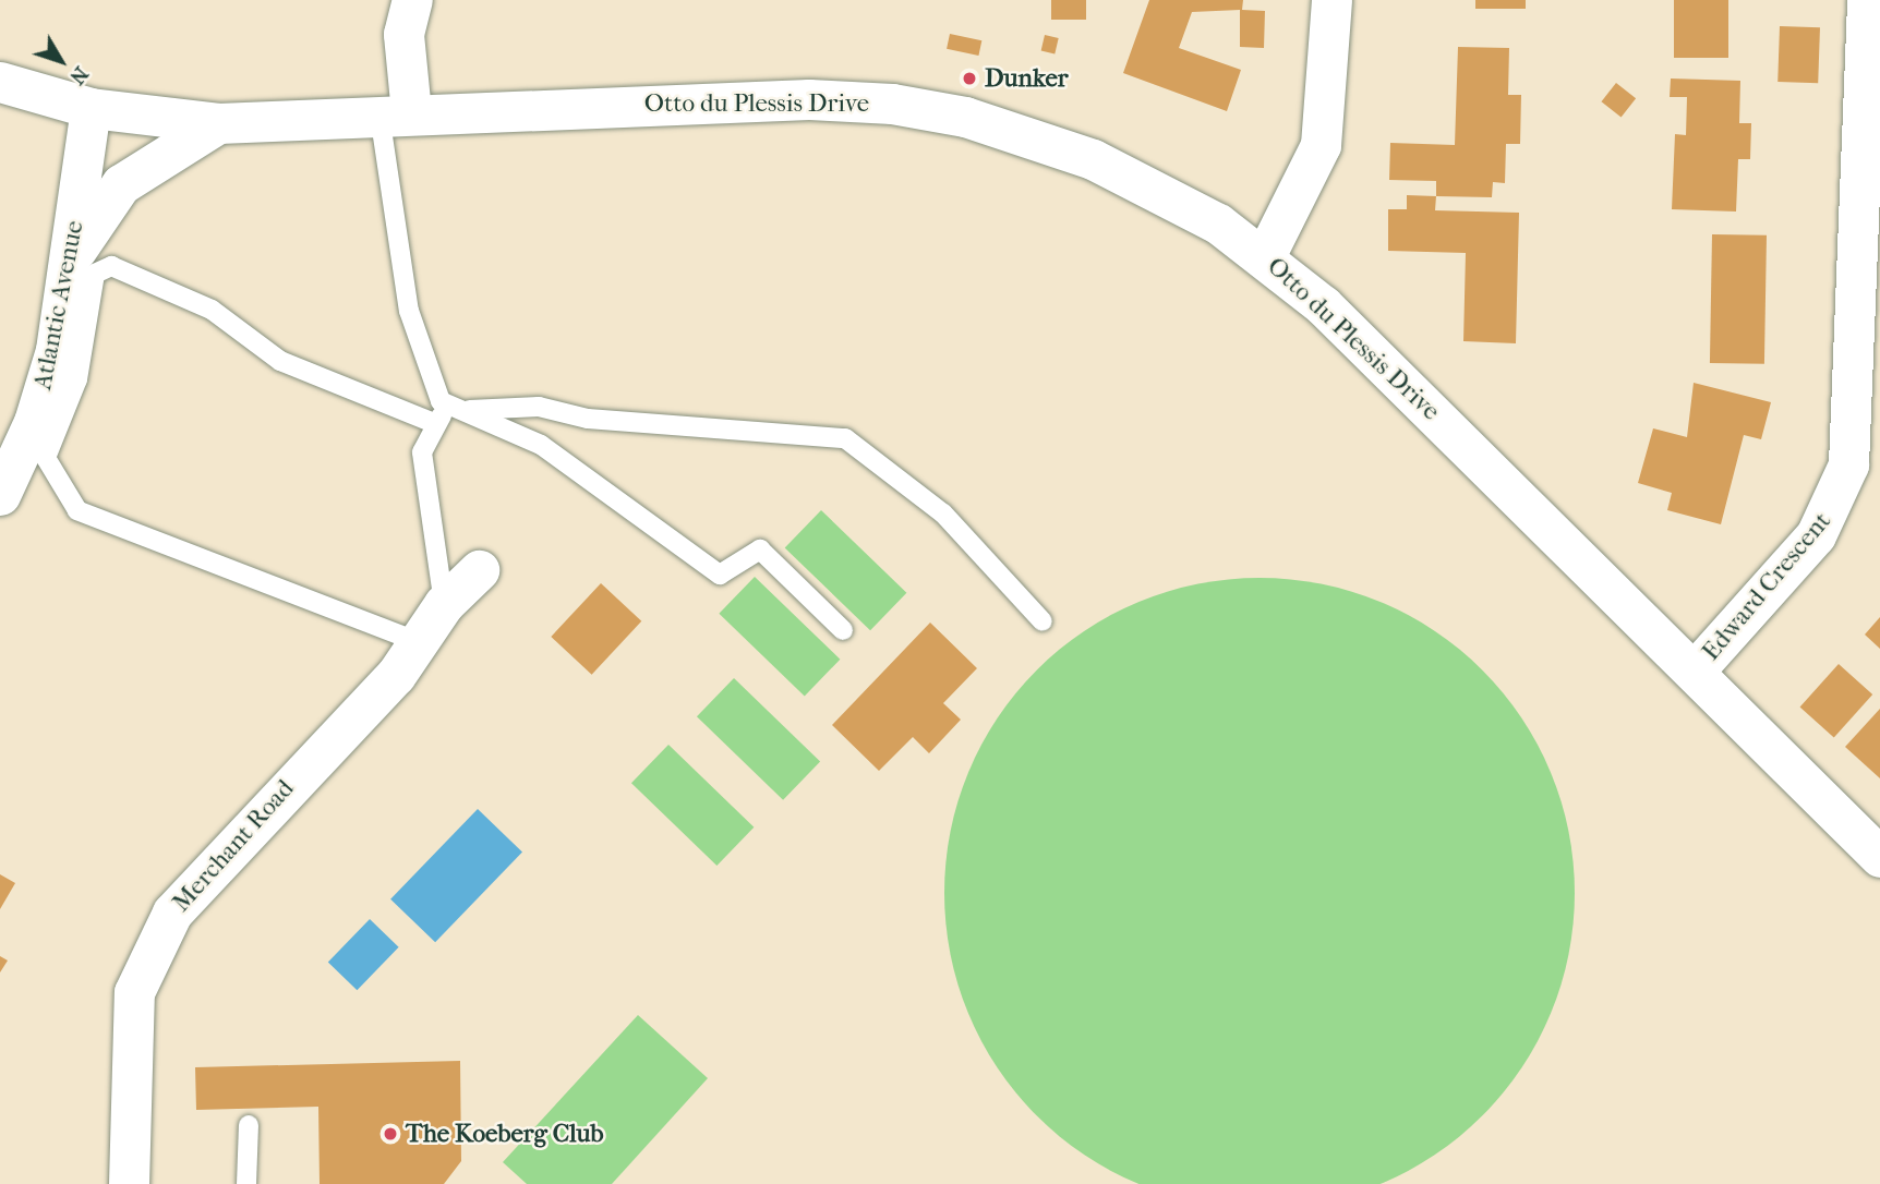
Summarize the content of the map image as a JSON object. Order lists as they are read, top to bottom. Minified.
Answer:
{"streets":{"street":["Otto du Plessis Drive","Atlantic Avenue","Edward Crescent","Merchant Road"]},"crossings":[["Otto du Plessis Drive","Atlantic Avenue"],["Otto du Plessis Drive","Edward Crescent"]],"places":["Dunker","The Koeberg Club"],"north":"bottom right"}
